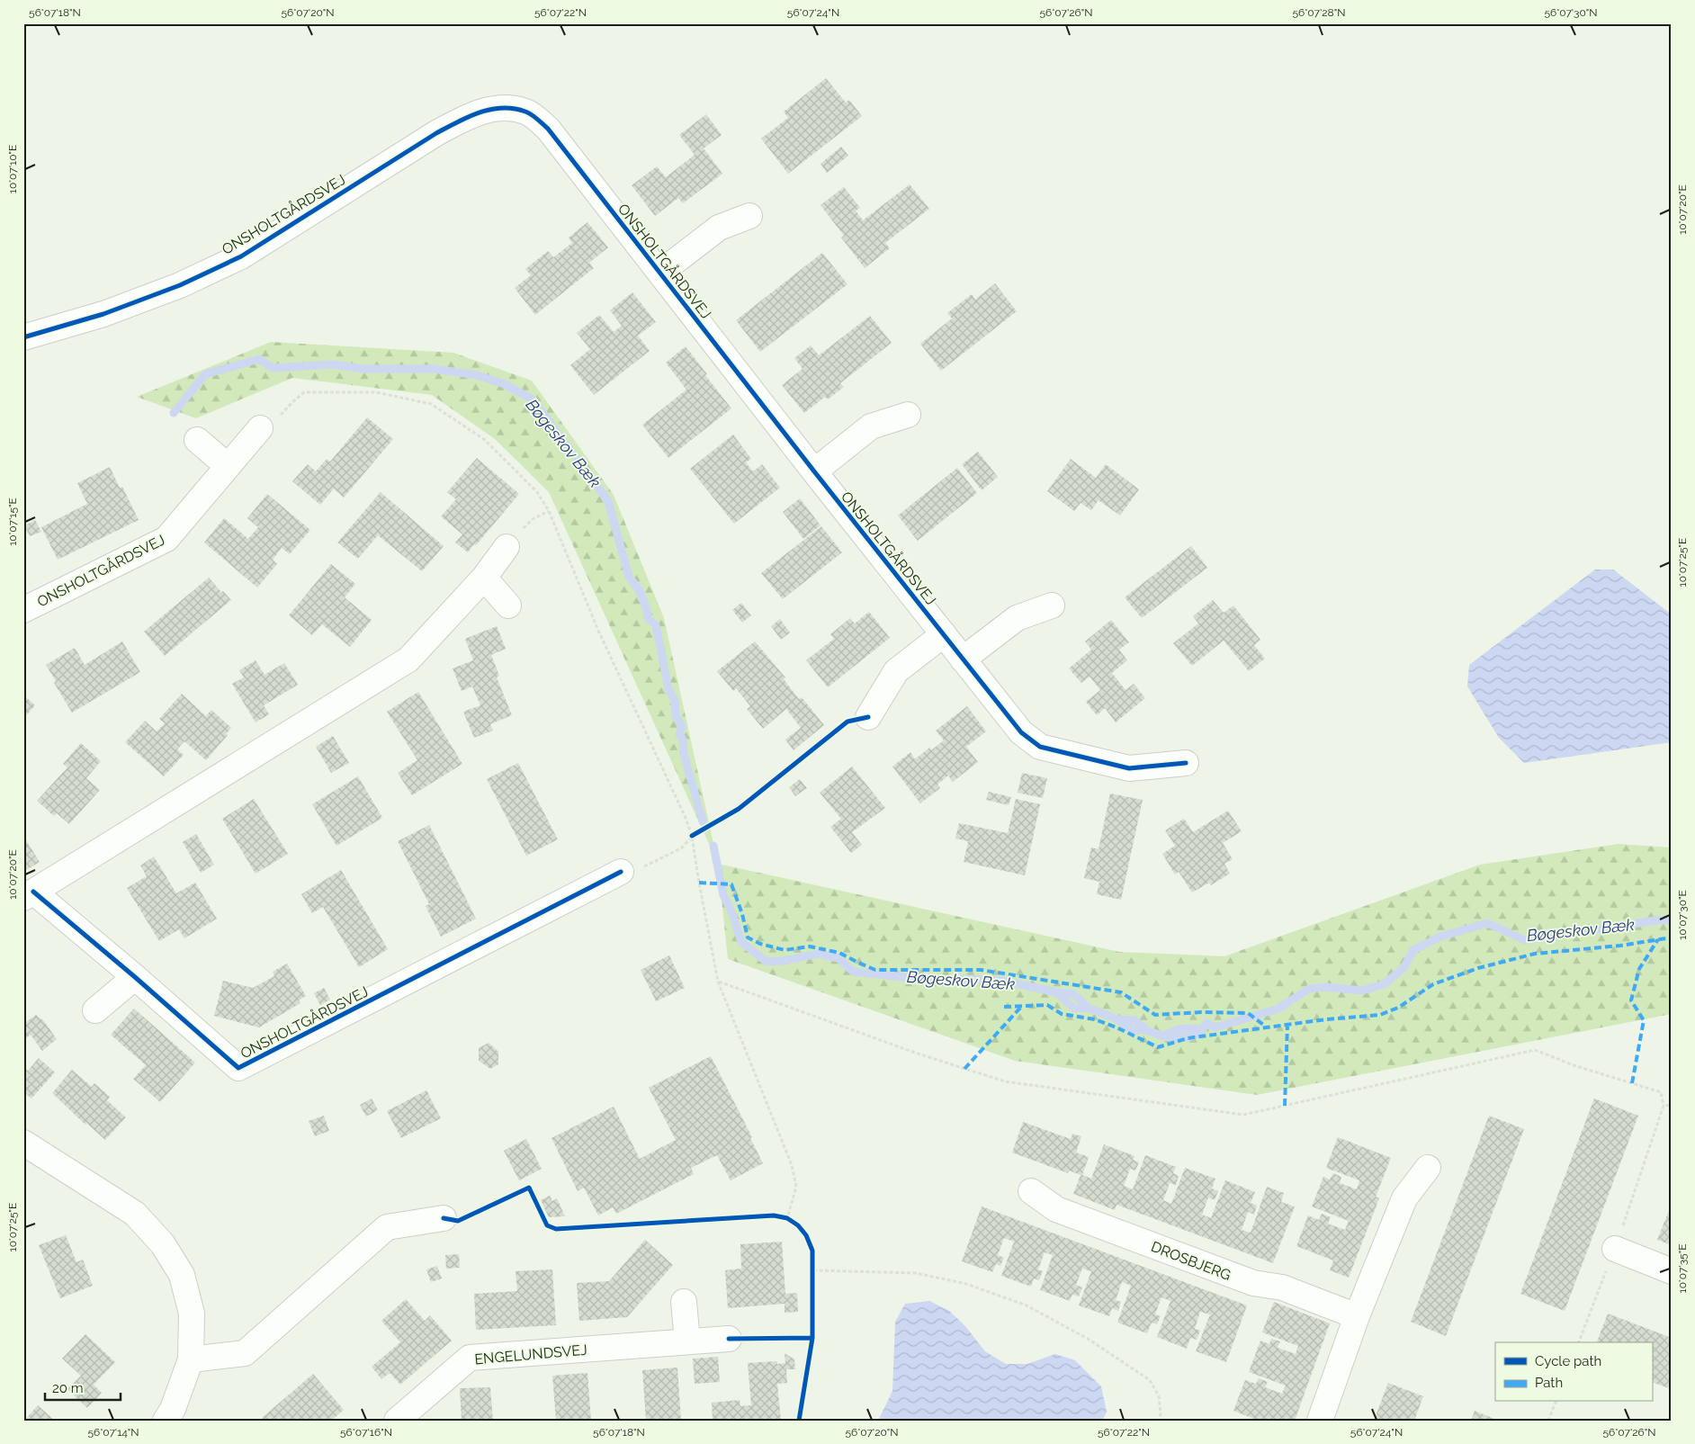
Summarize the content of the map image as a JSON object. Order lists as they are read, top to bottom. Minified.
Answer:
{"streets":{"street":["ONSHOLTGÅRDSVEJ","DROSBJERG","ENGELUNDSVEJ"]},"water":["Bøgeskov Bæk"],"legend":["Cycle path","Path"],"scale_bar":"20 m","coordinates":["56°07'18\"N","56°07'20\"N","56°07'22\"N","56°07'24\"N","56°07'26\"N","56°07'28\"N","56°07'30\"N","10°07'10\"E","10°07'20\"E","10°07'15\"E","10°07'25\"E","10°07'30\"E","10°07'35\"E","56°07'14\"N","56°07'16\"N"]}
